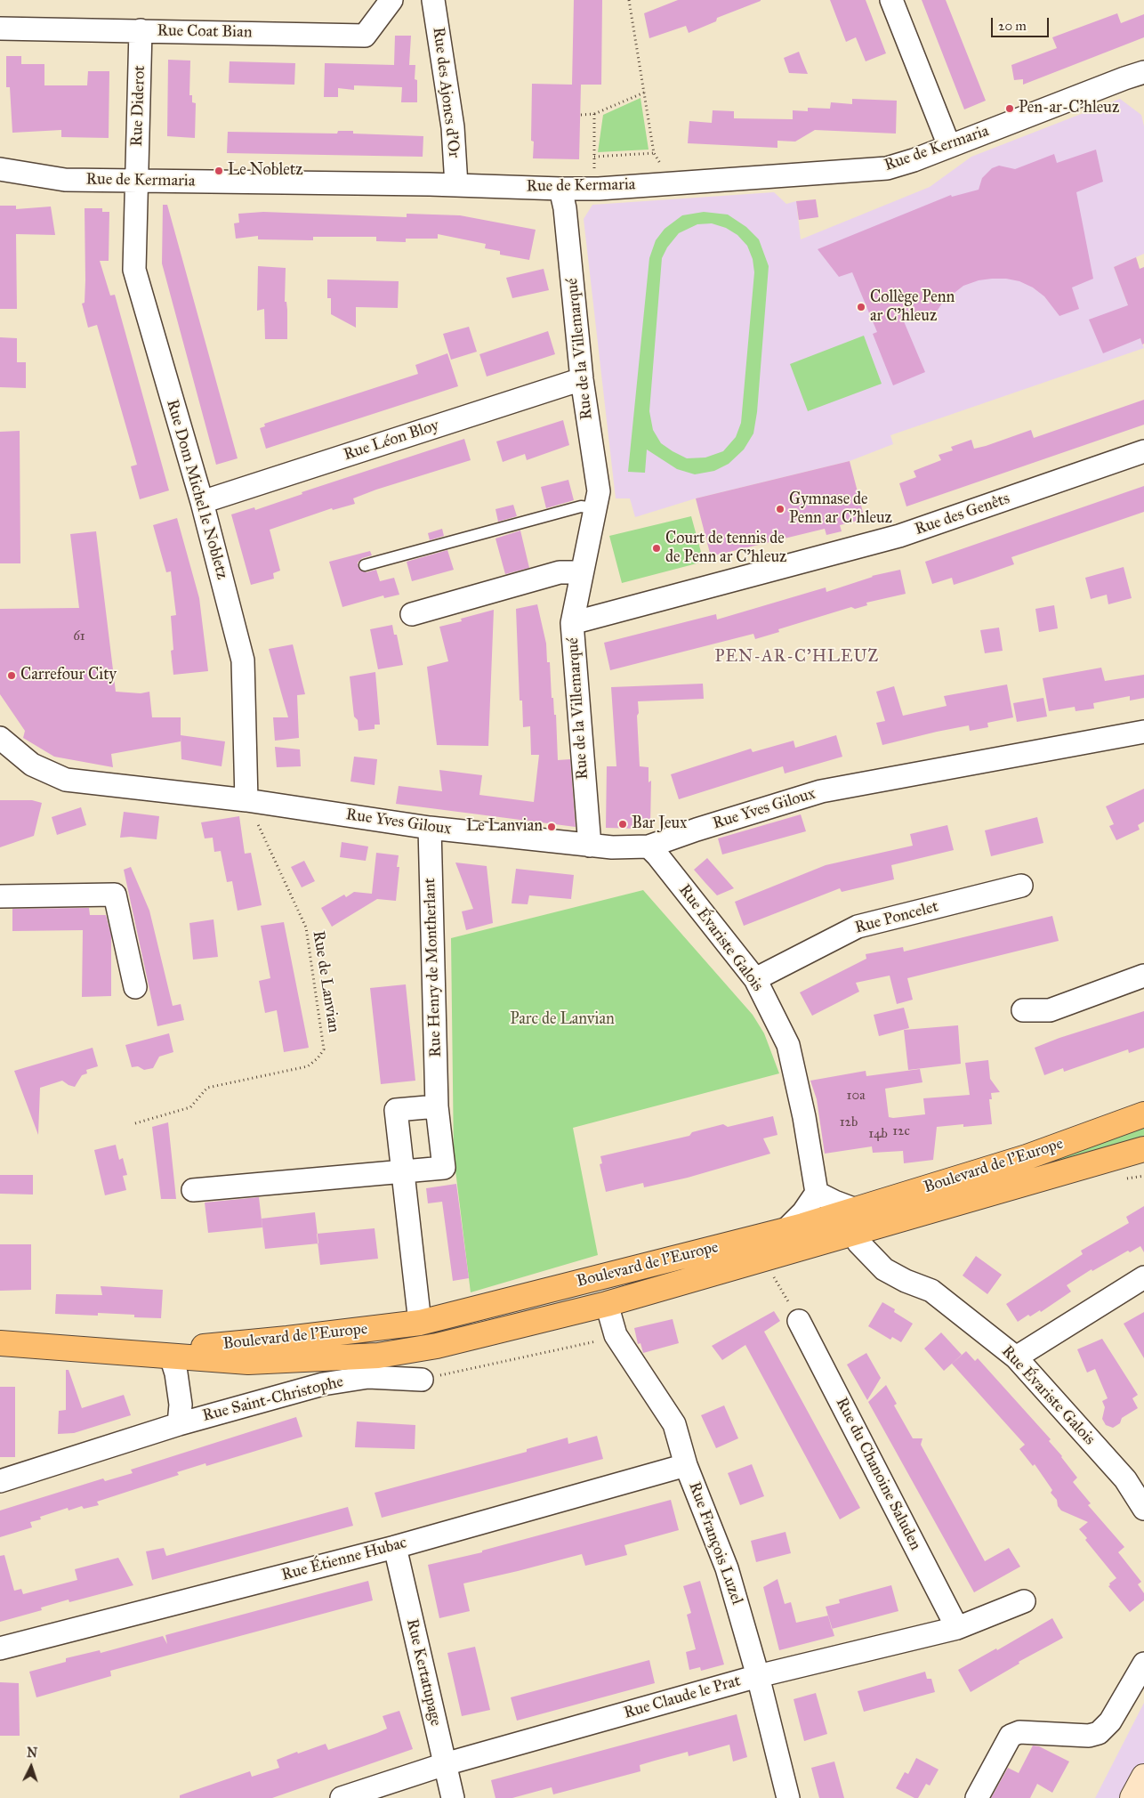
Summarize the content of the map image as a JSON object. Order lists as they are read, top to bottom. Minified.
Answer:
{"streets":{"main road":["Boulevard de l'Europe"],"street":["Rue Coat Bian","Rue des Ajoncs d'Or","Rue Diderot","Rue de Kermaria","Rue de la Villemarqué","Rue Léon Bloy","Rue Dom Michel le Nobletz","Rue des Genêts","Rue Yves Giloux","Rue Poncelet","Rue Évariste Galois","Rue Henry de Montherlant","Rue Saint-Christophe","Rue du Chanoine Saluden","Rue François Luzel","Rue Étienne Hubac","Rue Kertatupage","Rue Claude le Prat"],"path":["Rue de Lanvian"]},"crossings":[["Rue Coat Bian","Rue Diderot"],["Rue des Ajoncs d'Or","Rue de Kermaria"],["Rue Diderot","Rue de Kermaria"],["Rue Diderot","Rue Dom Michel le Nobletz"],["Rue de Kermaria","Rue de la Villemarqué"],["Rue de Kermaria","Rue Dom Michel le Nobletz"],["Rue de la Villemarqué","Rue Léon Bloy"],["Rue de la Villemarqué","Rue des Genêts"],["Rue de la Villemarqué","Rue Yves Giloux"],["Rue Léon Bloy","Rue Dom Michel le Nobletz"],["Rue Dom Michel le Nobletz","Rue Yves Giloux"],["Rue Dom Michel le Nobletz","Rue de Lanvian"],["Rue Yves Giloux","Rue Évariste Galois"],["Rue Yves Giloux","Rue Henry de Montherlant"],["Rue Yves Giloux","Rue de Lanvian"],["Rue Poncelet","Rue Évariste Galois"],["Rue Évariste Galois","Boulevard de l'Europe"],["Boulevard de l'Europe","Rue Saint-Christophe"],["Boulevard de l'Europe","Rue François Luzel"],["Rue du Chanoine Saluden","Rue Claude le Prat"],["Rue François Luzel","Rue Étienne Hubac"],["Rue François Luzel","Rue Claude le Prat"],["Rue Étienne Hubac","Rue Kertatupage"],["Rue Kertatupage","Rue Claude le Prat"]],"districts":["PEN-AR-C'HLEUZ"],"parks":["Parc de Lanvian"],"places":["Pen-ar-C'hleuz","Le Nobletz","Collège Penn ar C'hleuz","Gymnase de Penn ar C'hleuz","Court de tennis de de Penn ar C'hleuz","Carrefour City","Bar Jeux","Le Lanvian"],"house_numbers":["61","10a","12b","12c","14b"],"scale_bar":"20 m","north":"top"}
